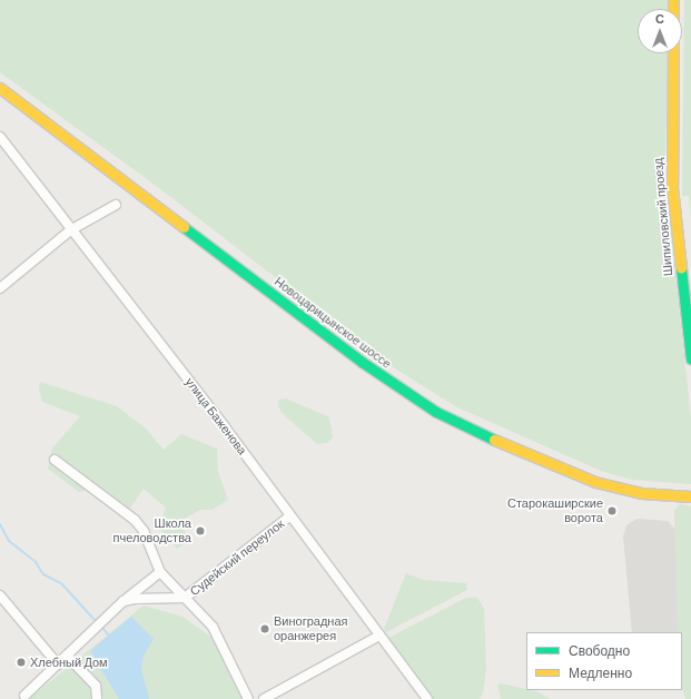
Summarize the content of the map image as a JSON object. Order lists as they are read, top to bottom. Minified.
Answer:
{"streets":{"main road":["Шипиловский проезд","Новоцарицынское шоссе"],"street":["улица Баженова","Судейский переулок"]},"crossings":[["улица Баженова","Судейский переулок"]],"places":["Старокаширские ворота","Школа пчеловодства","Виноградная оранжерея","Хлебный Дом"],"legend":["Свободно","Медленно"],"north":"top"}
